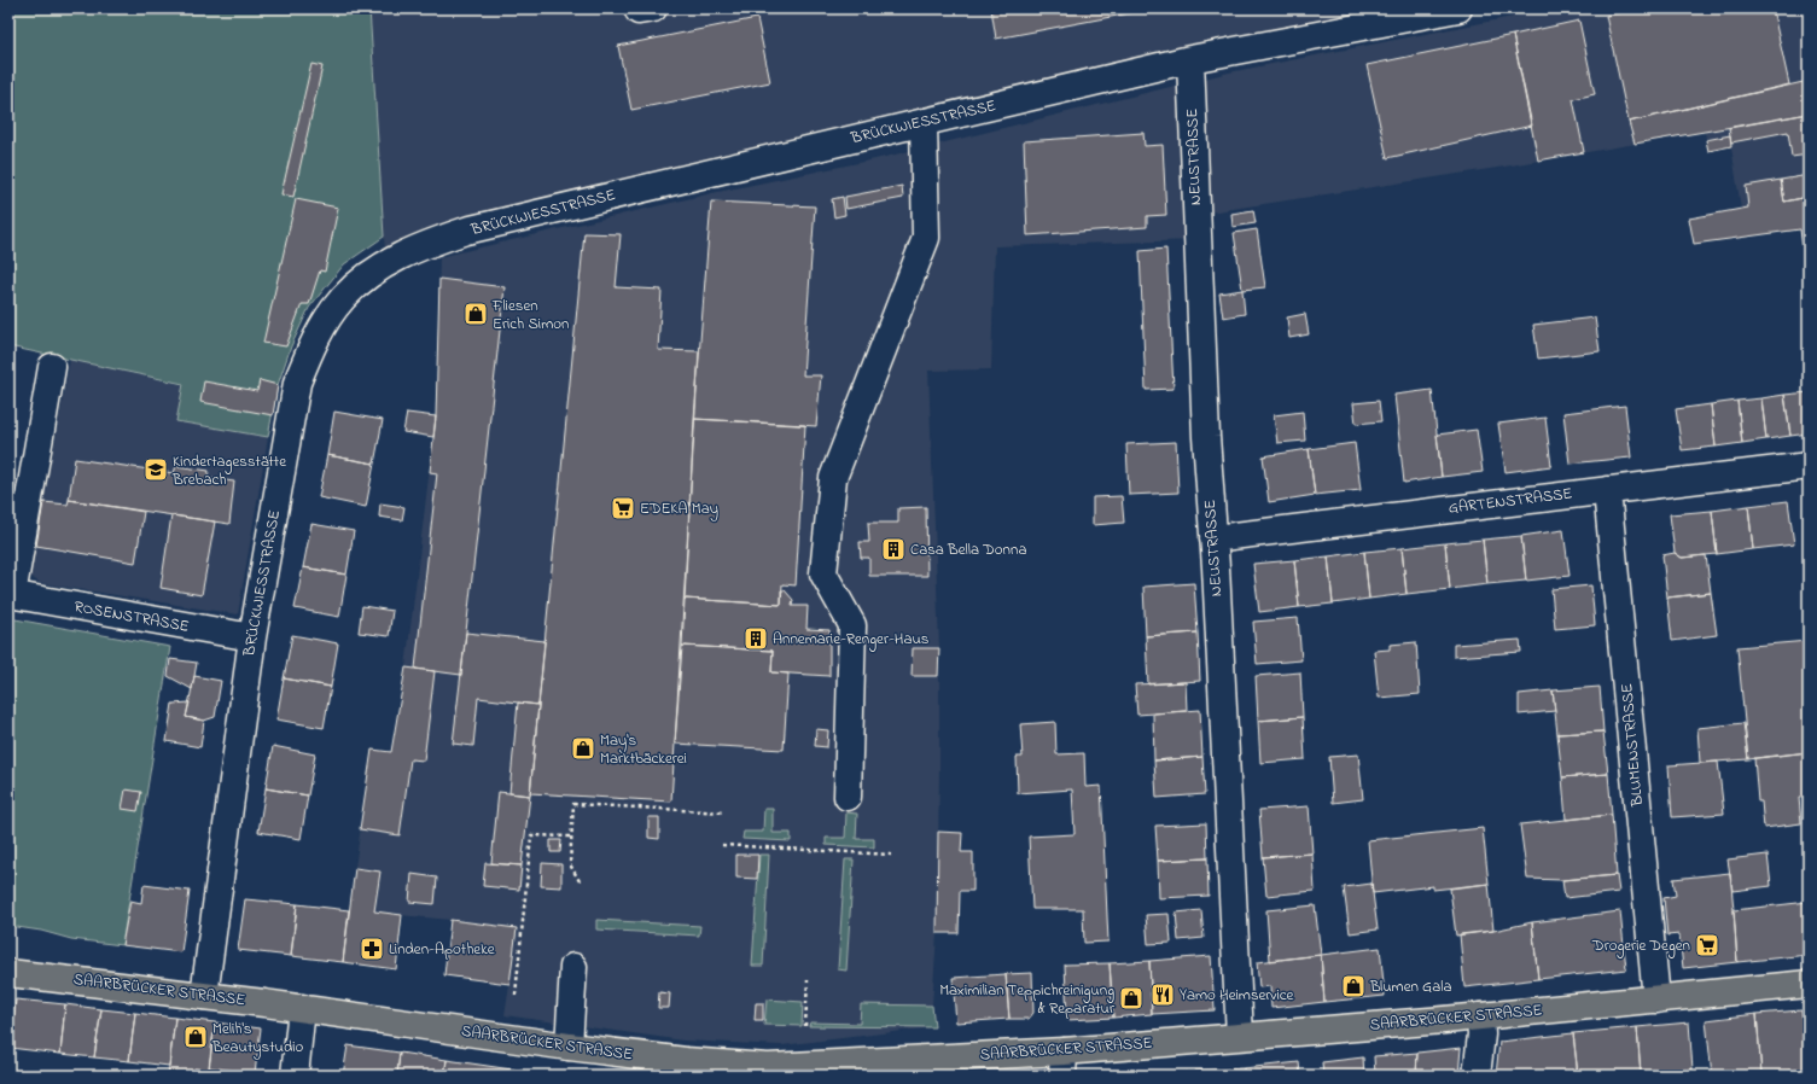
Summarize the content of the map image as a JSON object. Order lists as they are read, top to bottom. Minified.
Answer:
{"streets":{"main road":["SAARBRÜCKER STRASSE"],"street":["BRÜCKWIESSTRASSE","NEUSTRASSE","GARTENSTRASSE","ROSENSTRASSE","BLUMENSTRASSE"]},"crossings":[["BRÜCKWIESSTRASSE","NEUSTRASSE"],["BRÜCKWIESSTRASSE","ROSENSTRASSE"],["BRÜCKWIESSTRASSE","SAARBRÜCKER STRASSE"],["NEUSTRASSE","GARTENSTRASSE"],["NEUSTRASSE","SAARBRÜCKER STRASSE"],["GARTENSTRASSE","BLUMENSTRASSE"],["BLUMENSTRASSE","SAARBRÜCKER STRASSE"]],"places":{"shop":["Fliesen Erich Simon","May's Marktbäckerei","Blumen Gala","Maximilian Teppichreinigung & Reparatur","Melih's Beautystudio"],"school or university":["Kindertagesstätte Brebach"],"supermarket":["EDEKA May","Drogerie Degen"],"building":["Casa Bella Donna","Annemarie-Renger-Haus"],"pharmacy":["Linden-Apotheke"],"restaurant":["Yamo Heimservice"]}}
